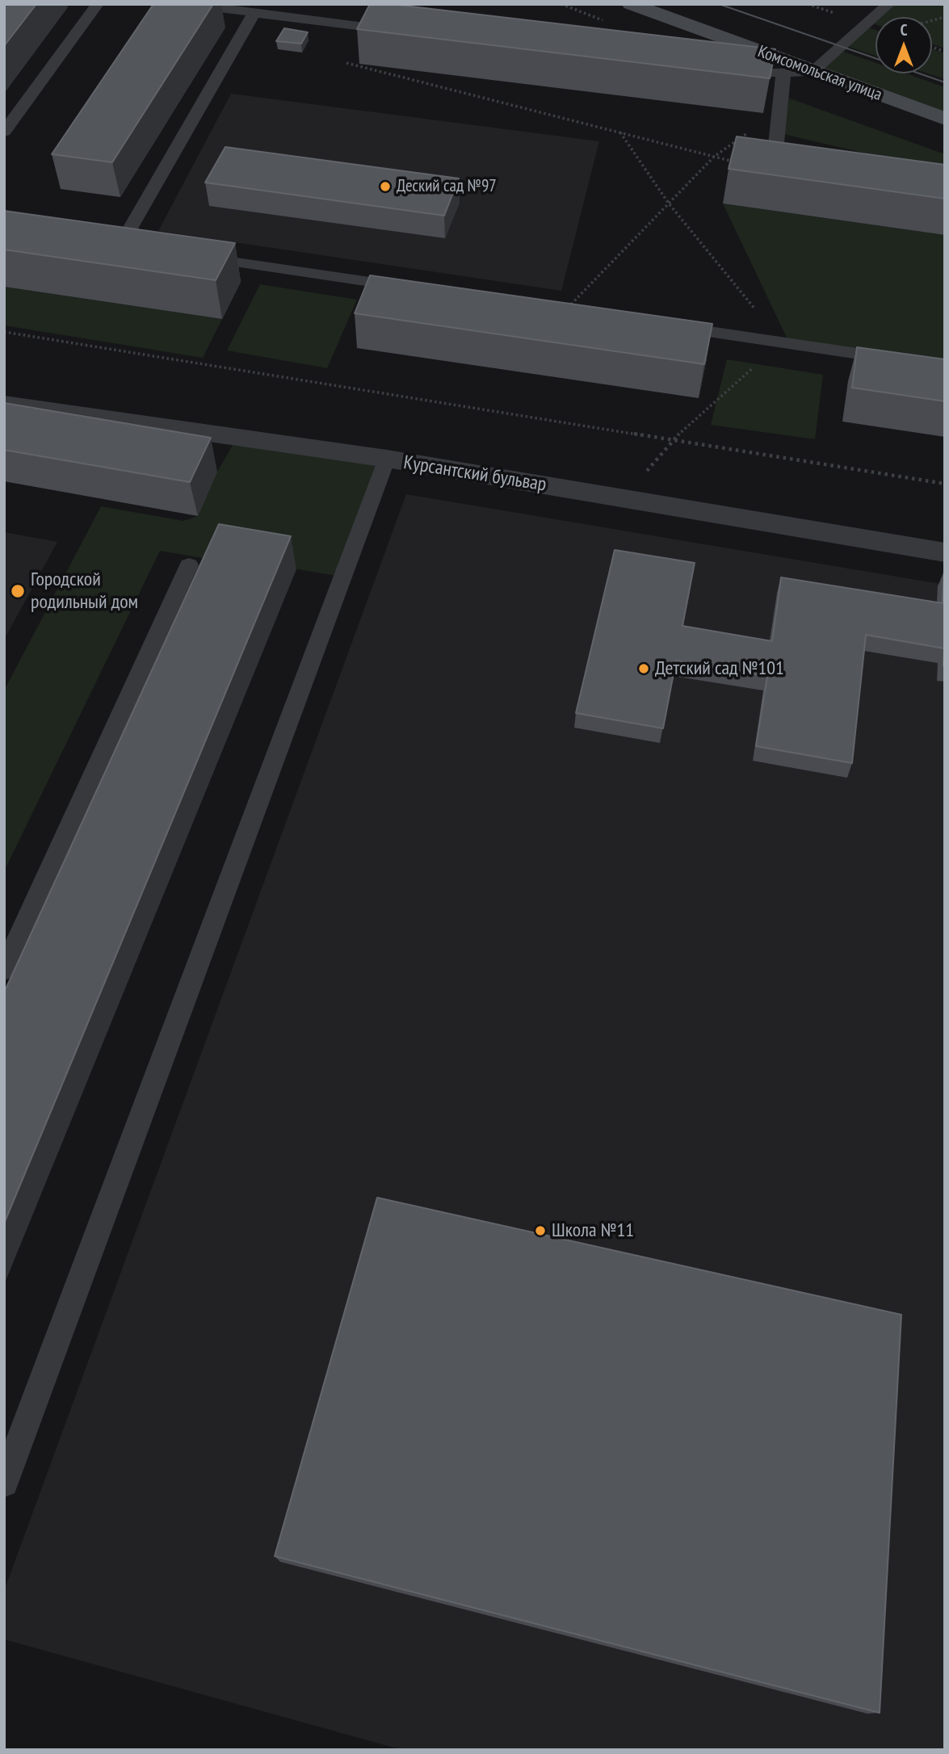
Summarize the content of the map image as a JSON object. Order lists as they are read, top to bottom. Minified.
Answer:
{"streets":{"street":["Комсомольская улица","Курсантский бульвар"]},"places":["Деский сад №97","Городской родильный дом","Детский сад №101","Школа №11"],"north":"top"}
